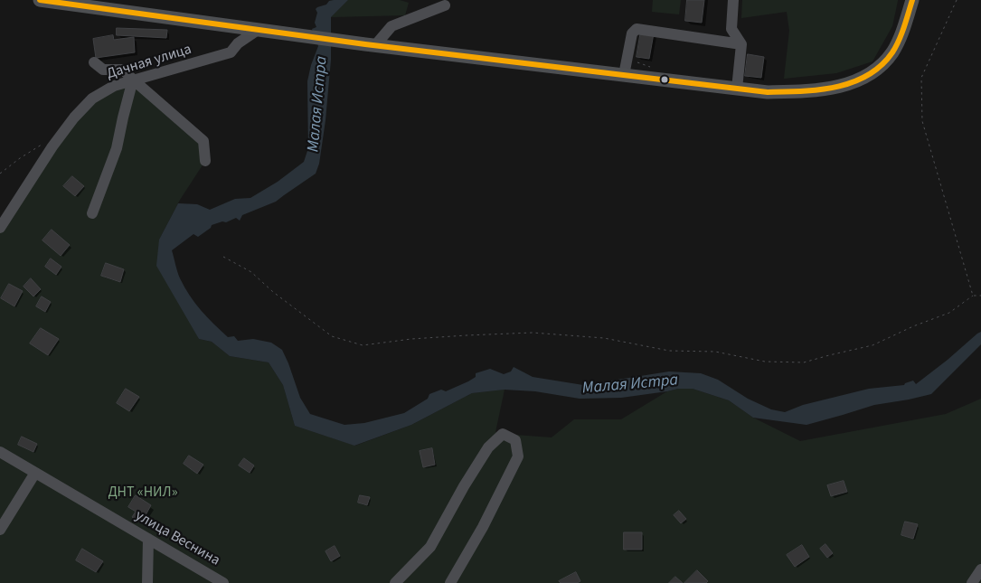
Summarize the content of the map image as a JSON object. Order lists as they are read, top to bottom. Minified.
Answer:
{"streets":{"street":["Дачная улица","улица Веснина"]},"water":["Малая Истра"],"parks":["ДНТ «НИЛ»"]}
